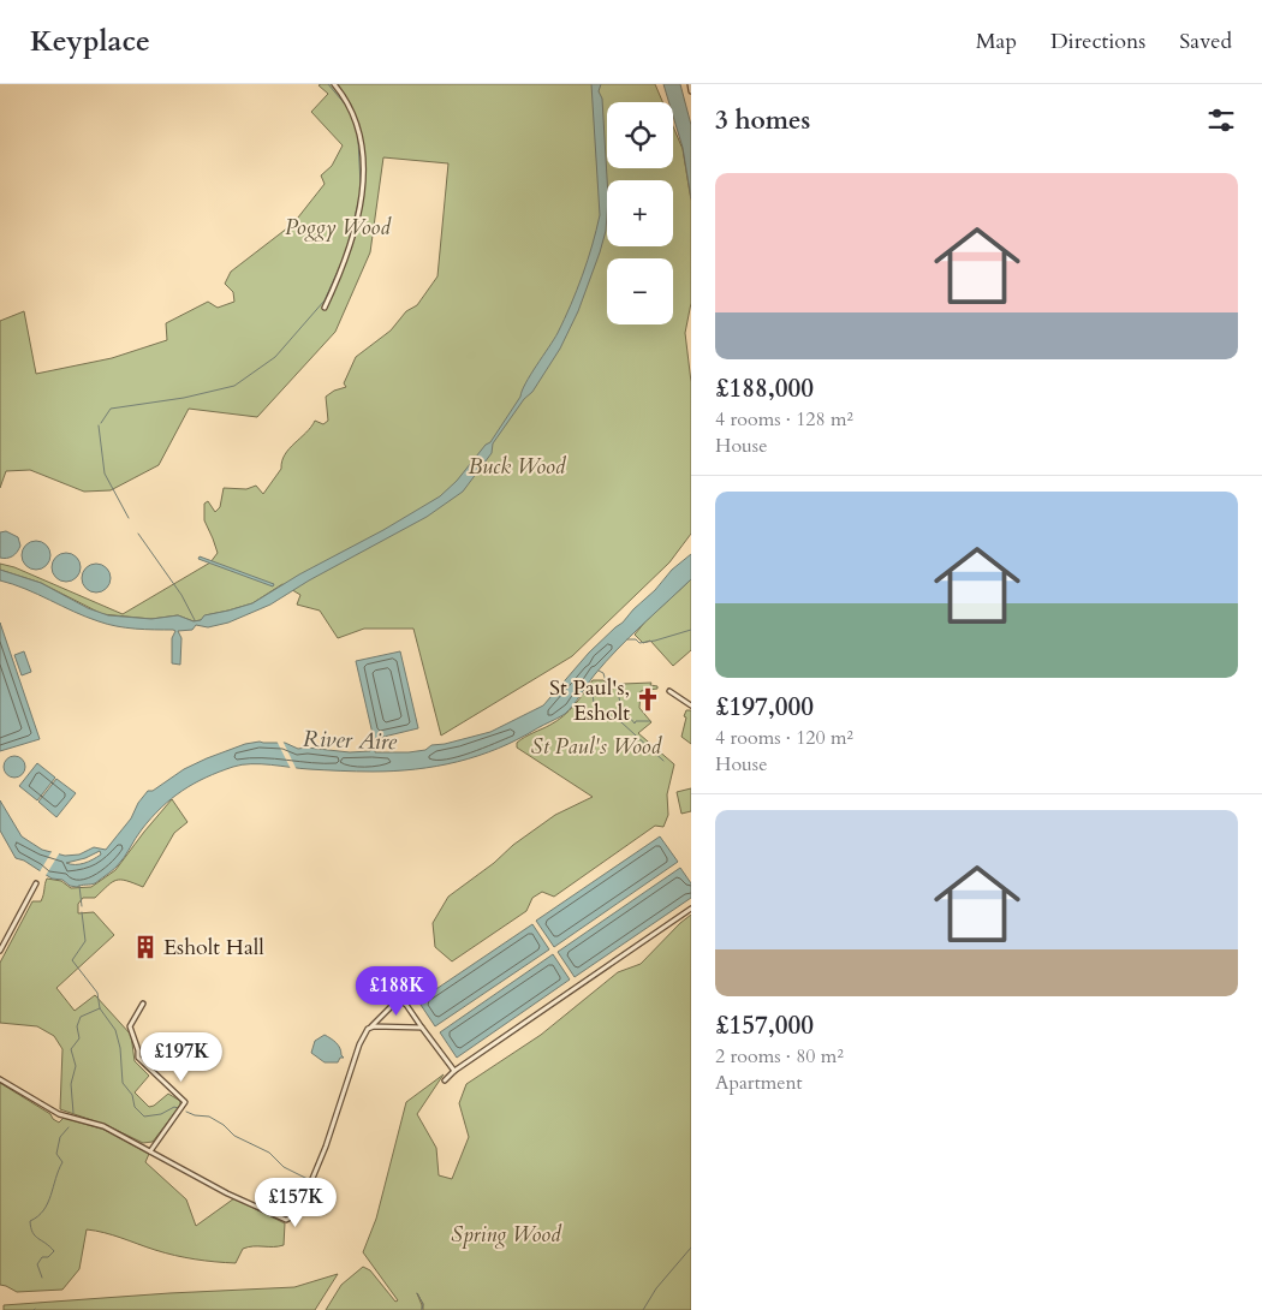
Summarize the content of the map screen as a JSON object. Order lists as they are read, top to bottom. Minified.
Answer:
{"water":["River Aire"],"parks":["Poggy Wood","Buck Wood","St Paul's Wood","Spring Wood"],"places":{"church":["St Paul's, Esholt"],"building":["Esholt Hall"]},"page":{"header":"Keyplace","nav":["Map","Directions","Saved"],"heading":"3 homes","map_buttons":["+","−"],"list":[{"name":"£188,000","note":"4 rooms · 128 m² · House"},{"name":"£197,000","note":"4 rooms · 120 m² · House"},{"name":"£157,000","note":"2 rooms · 80 m² · Apartment"}],"price":["£188K","£197K","£157K"]}}
